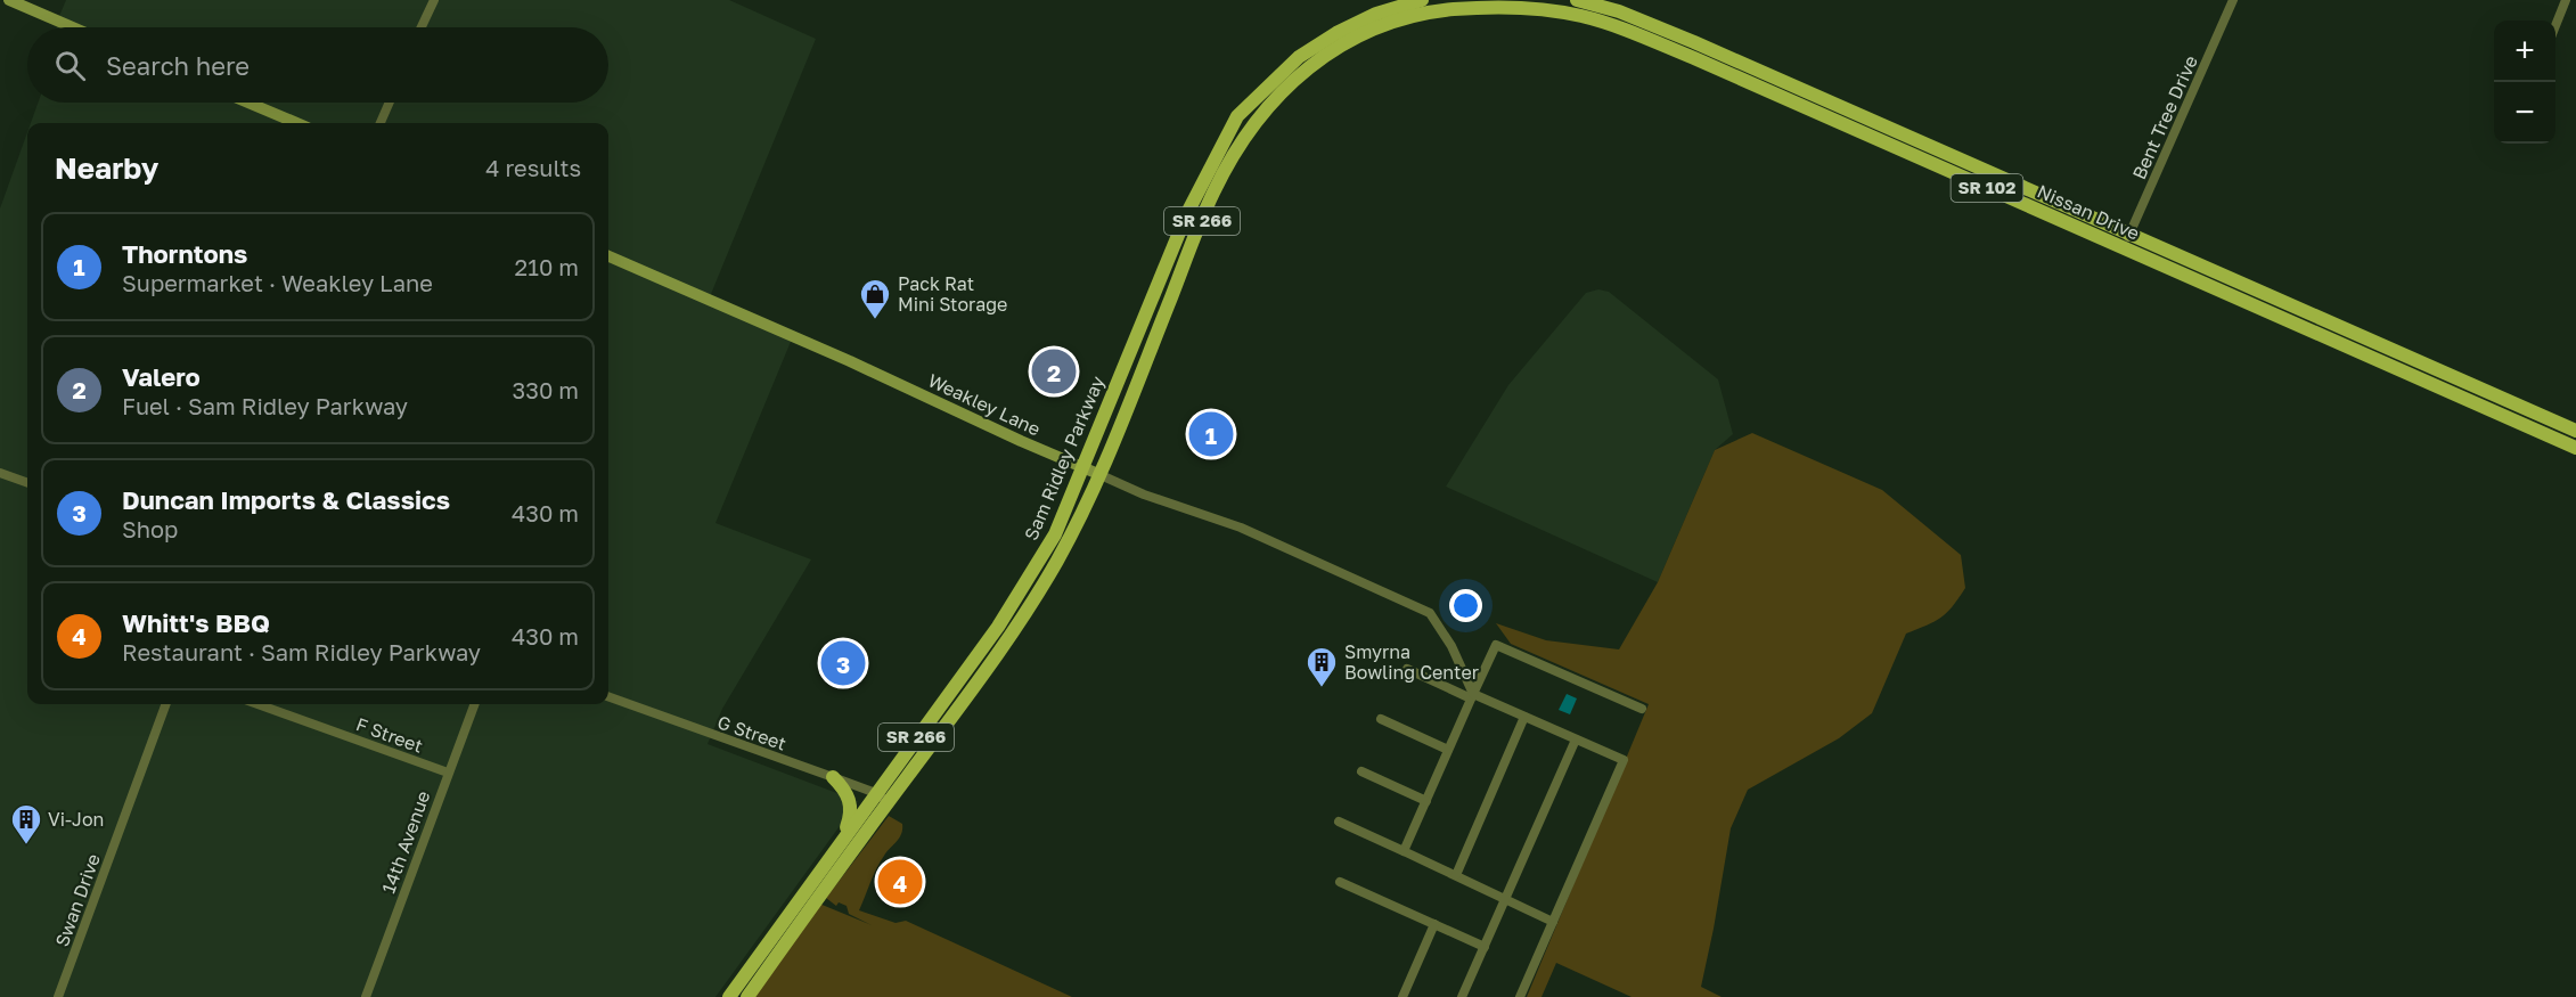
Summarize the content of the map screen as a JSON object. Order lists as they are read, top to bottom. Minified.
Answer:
{"streets":{"main road":["SR 102","Nissan Drive","SR 266","Weakley Lane","Sam Ridley Parkway"],"street":["Bent Tree Drive","G Street","F Street","14th Avenue","Swan Drive"]},"crossings":[["Bent Tree Drive","Nissan Drive"],["Nissan Drive","Sam Ridley Parkway"],["Weakley Lane","Sam Ridley Parkway"],["Sam Ridley Parkway","G Street"],["F Street","14th Avenue"]],"places":{"shop":["Pack Rat Mini Storage"],"building":["Smyrna Bowling Center","Vi-Jon"]},"page":{"map_buttons":["+","−"],"search":"Search here","heading":["Nearby","4 results"],"list":[{"mark":"1","name":"Thorntons","note":"Supermarket · Weakley Lane","value":"210 m"},{"mark":"2","name":"Valero","note":"Fuel · Sam Ridley Parkway","value":"330 m"},{"mark":"3","name":"Duncan Imports & Classics","note":"Shop","value":"430 m"},{"mark":"4","name":"Whitt's BBQ","note":"Restaurant · Sam Ridley Parkway","value":"430 m"}],"pins":["2","1","3","4"]}}
